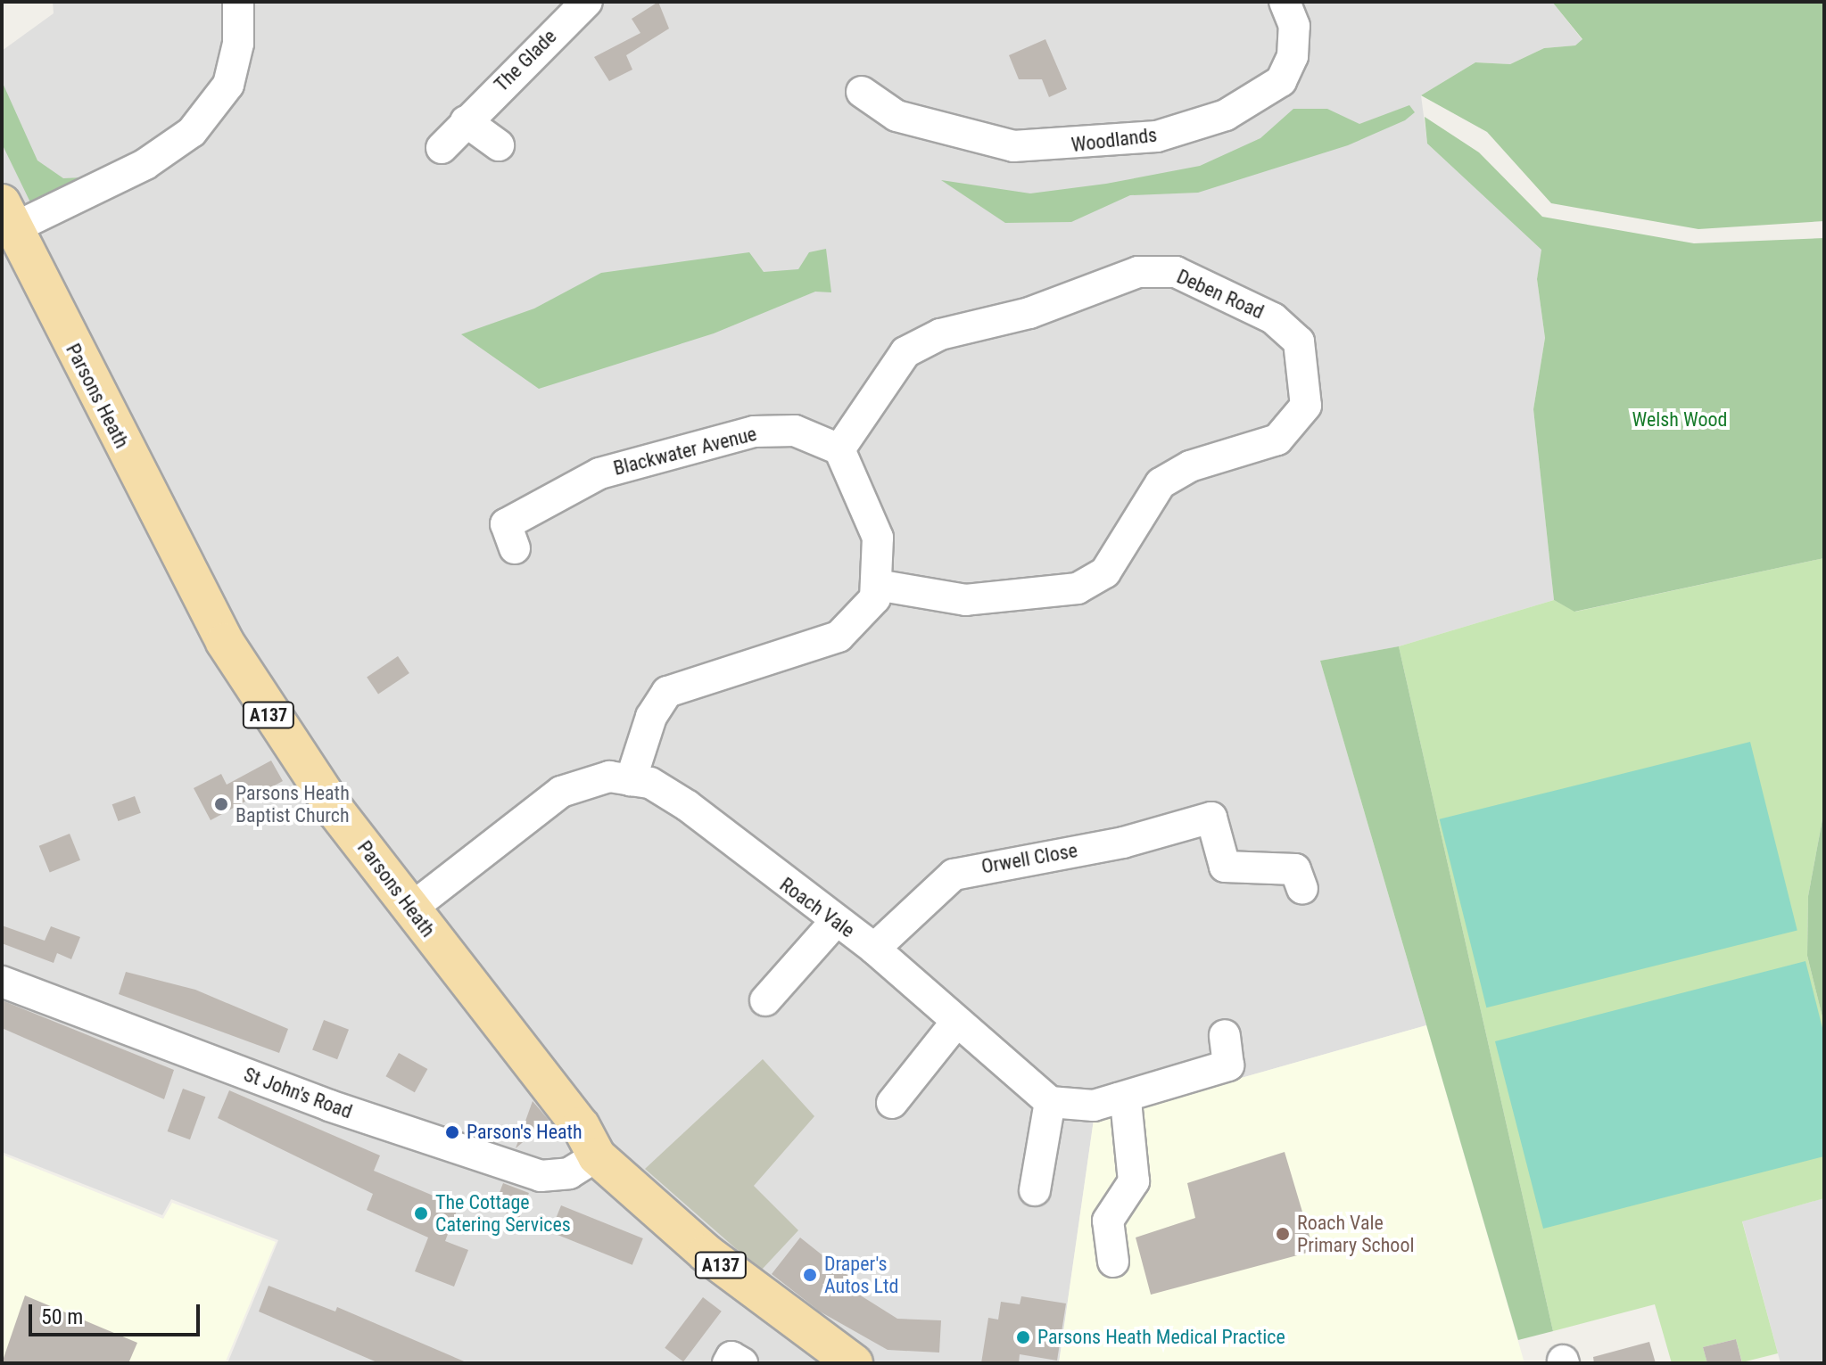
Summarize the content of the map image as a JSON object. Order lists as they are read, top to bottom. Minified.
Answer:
{"streets":{"main road":["Parsons Heath","A137"],"street":["The Glade","Woodlands","Deben Road","Blackwater Avenue","Orwell Close","Roach Vale","St John's Road"]},"crossings":[["Deben Road","Blackwater Avenue"],["Parsons Heath","Roach Vale"],["Parsons Heath","St John's Road"],["Orwell Close","Roach Vale"]],"parks":["Welsh Wood"],"places":["Parsons Heath Baptist Church","Parson's Heath","The Cottage Catering Services","Roach Vale Primary School","Draper's Autos Ltd","Parsons Heath Medical Practice"],"scale_bar":"50 m"}
